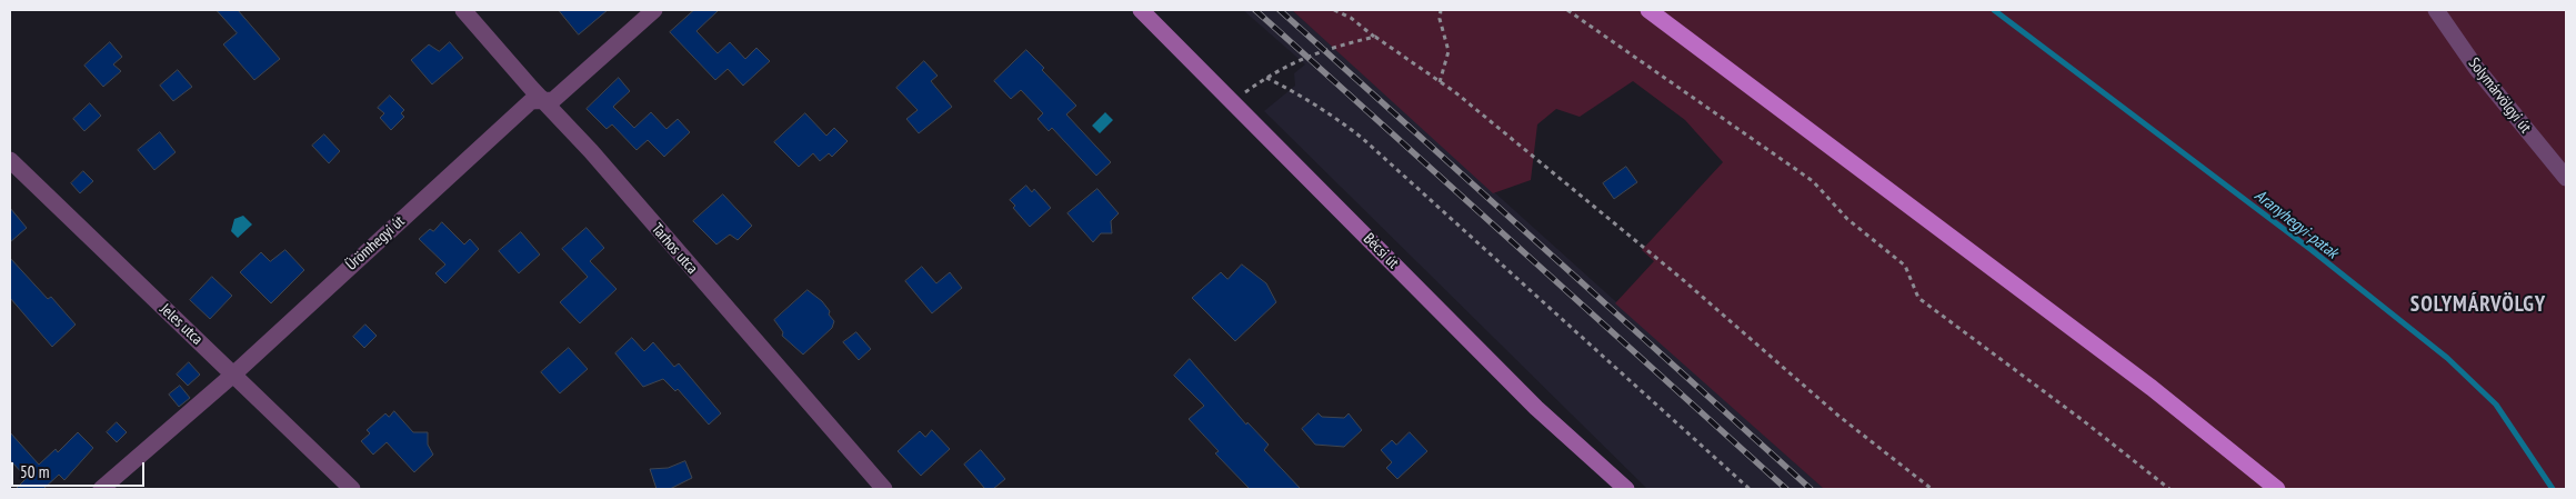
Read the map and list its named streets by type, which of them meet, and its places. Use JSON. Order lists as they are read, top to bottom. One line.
{"streets":{"street":["Solymárvölgyi út","Ürömhegyi út","Tarhos utca","Bécsi út","Jeles utca"]},"crossings":[["Ürömhegyi út","Tarhos utca"],["Ürömhegyi út","Jeles utca"]],"districts":["SOLYMÁRVÖLGY"],"water":["Aranyhegyi-patak"],"scale_bar":"50 m"}
